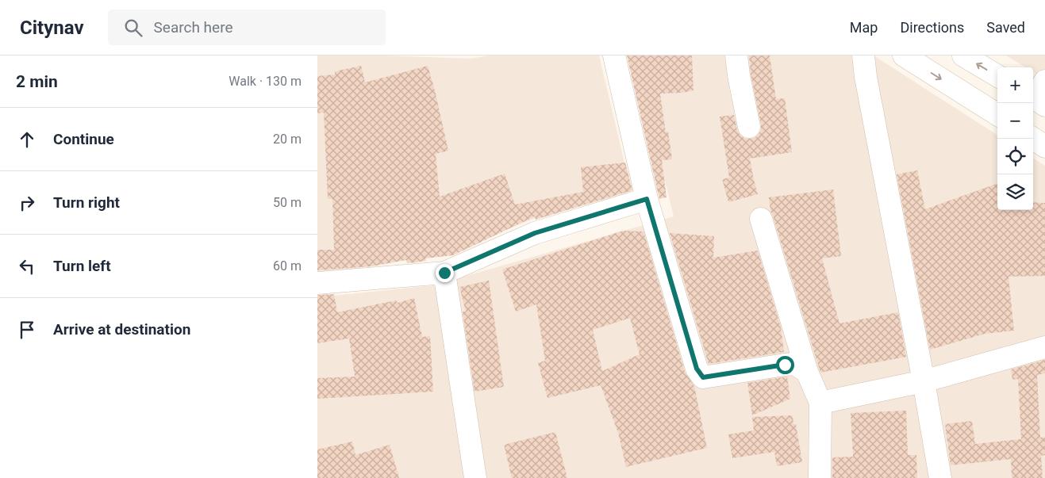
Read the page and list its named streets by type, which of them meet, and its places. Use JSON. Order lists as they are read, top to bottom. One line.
{"page":{"header":"Citynav","search":"Search here","nav":["Map","Directions","Saved"],"heading":["2 min","Walk · 130 m"],"map_buttons":["+","−"],"list":[["Continue","20 m"],["Turn right","50 m"],["Turn left","60 m"],"Arrive at destination"]}}
